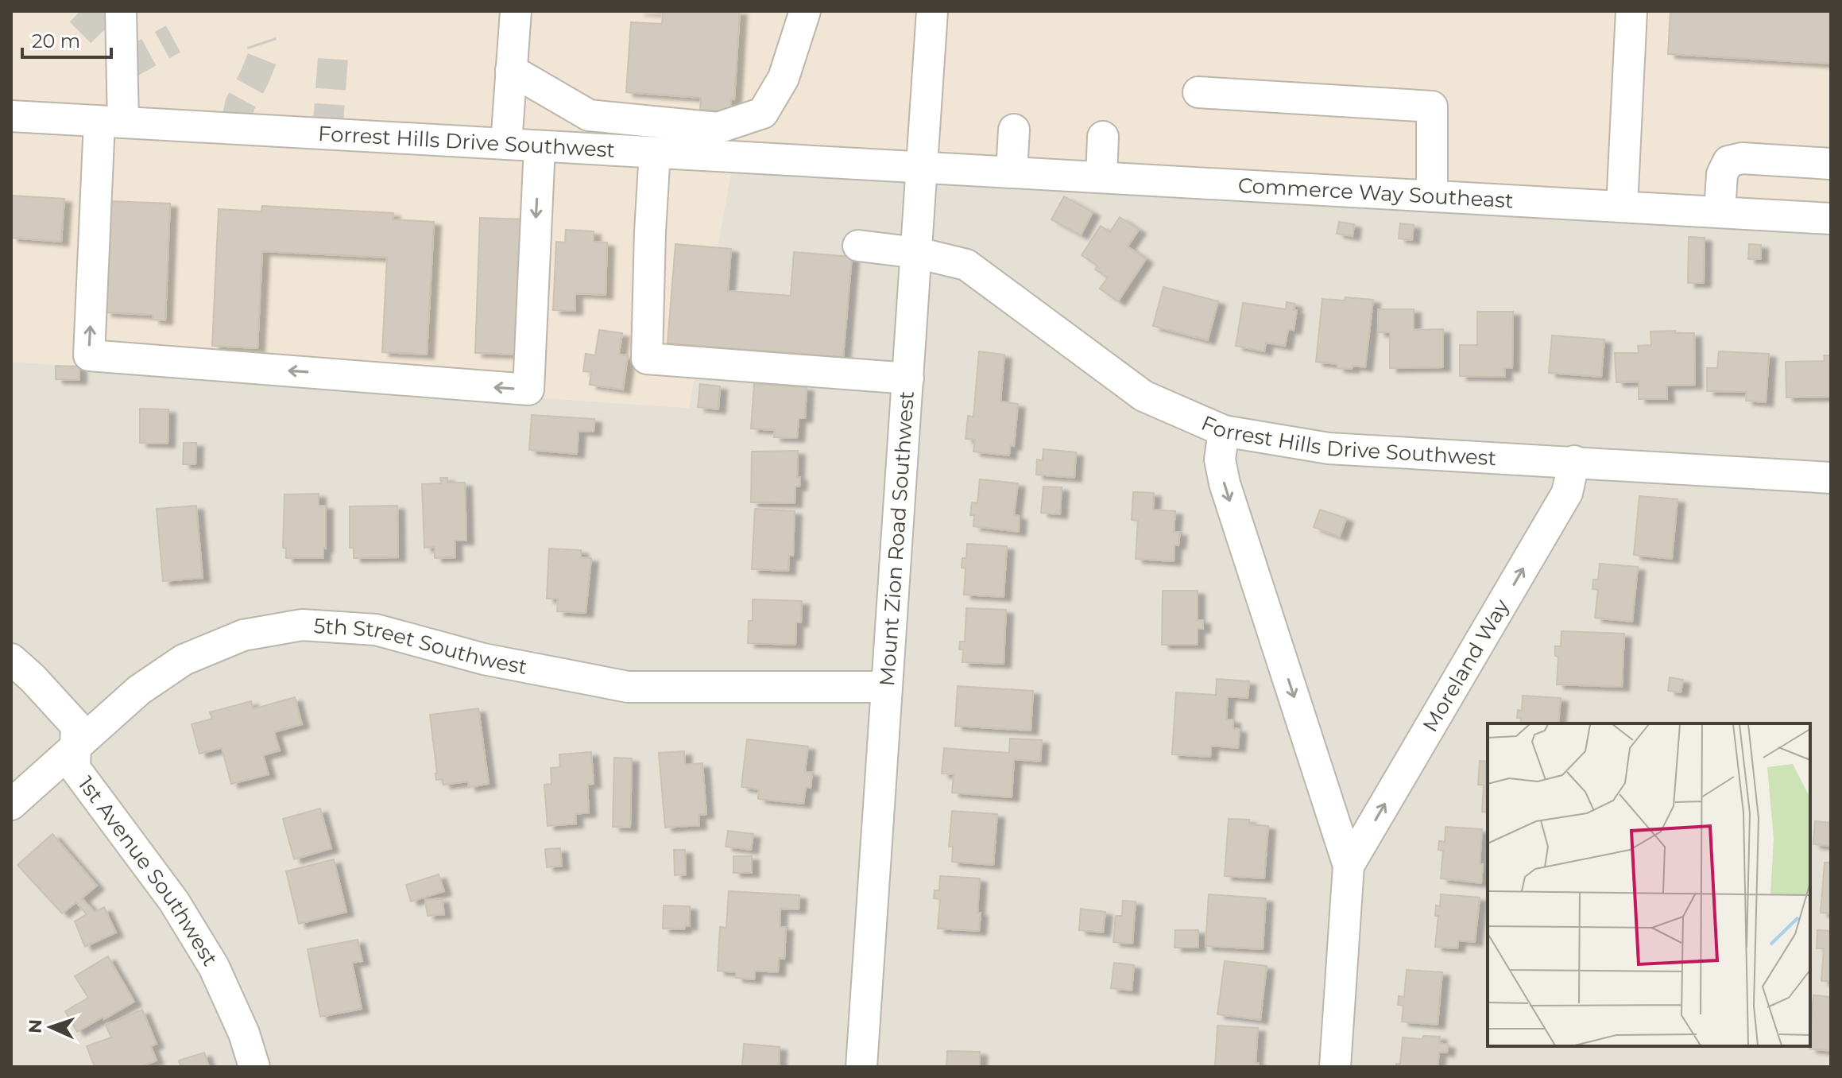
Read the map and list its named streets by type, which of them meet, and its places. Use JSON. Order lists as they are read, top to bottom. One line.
{"streets":{"street":["Forrest Hills Drive Southwest","Commerce Way Southeast","Mount Zion Road Southwest","5th Street Southwest","Moreland Way","1st Avenue Southwest"]},"crossings":[["Forrest Hills Drive Southwest","Commerce Way Southeast"],["Forrest Hills Drive Southwest","Mount Zion Road Southwest"],["Forrest Hills Drive Southwest","Moreland Way"],["Commerce Way Southeast","Mount Zion Road Southwest"],["Mount Zion Road Southwest","5th Street Southwest"],["5th Street Southwest","1st Avenue Southwest"]],"scale_bar":"20 m","north":"left"}
